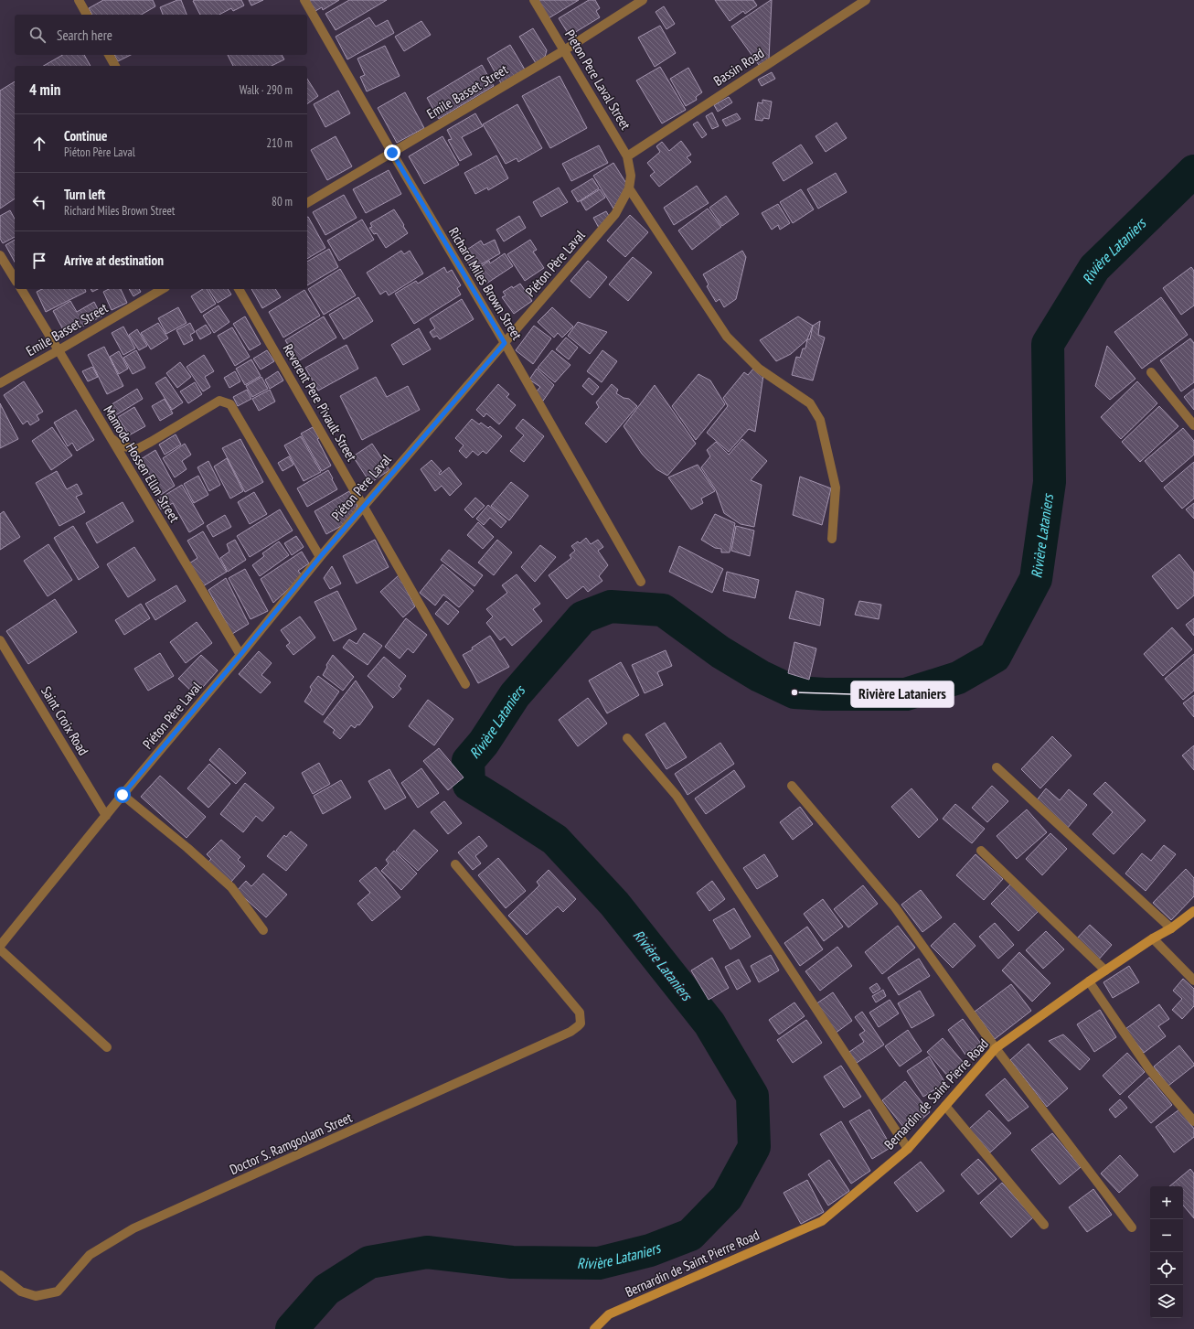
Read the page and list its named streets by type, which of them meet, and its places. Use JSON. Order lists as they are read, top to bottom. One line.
{"streets":{"main road":["Bernardin de Saint Pierre Road"],"street":["Bassin Road","Pieton Pere Laval Street","Emile Basset Street","Piéton Père Laval","Richard Miles Brown Street","Reverent Pere Pivault Street","Mamode Hossen Ellm Street","Saint Croix Road","Doctor S. Ramgoolam Street"]},"crossings":[["Bassin Road","Pieton Pere Laval Street"],["Pieton Pere Laval Street","Emile Basset Street"],["Pieton Pere Laval Street","Piéton Père Laval"],["Emile Basset Street","Richard Miles Brown Street"],["Emile Basset Street","Mamode Hossen Ellm Street"],["Piéton Père Laval","Richard Miles Brown Street"],["Piéton Père Laval","Reverent Pere Pivault Street"],["Piéton Père Laval","Mamode Hossen Ellm Street"],["Piéton Père Laval","Saint Croix Road"]],"water":["Rivière Lataniers"],"places":["Rivière Lataniers"],"page":{"search":"Search here","heading":["4 min","Walk · 290 m"],"list":[["Continue","Piéton Père Laval","210 m"],["Turn left","Richard Miles Brown Street","80 m"],"Arrive at destination"],"map_buttons":["+","−"]}}
